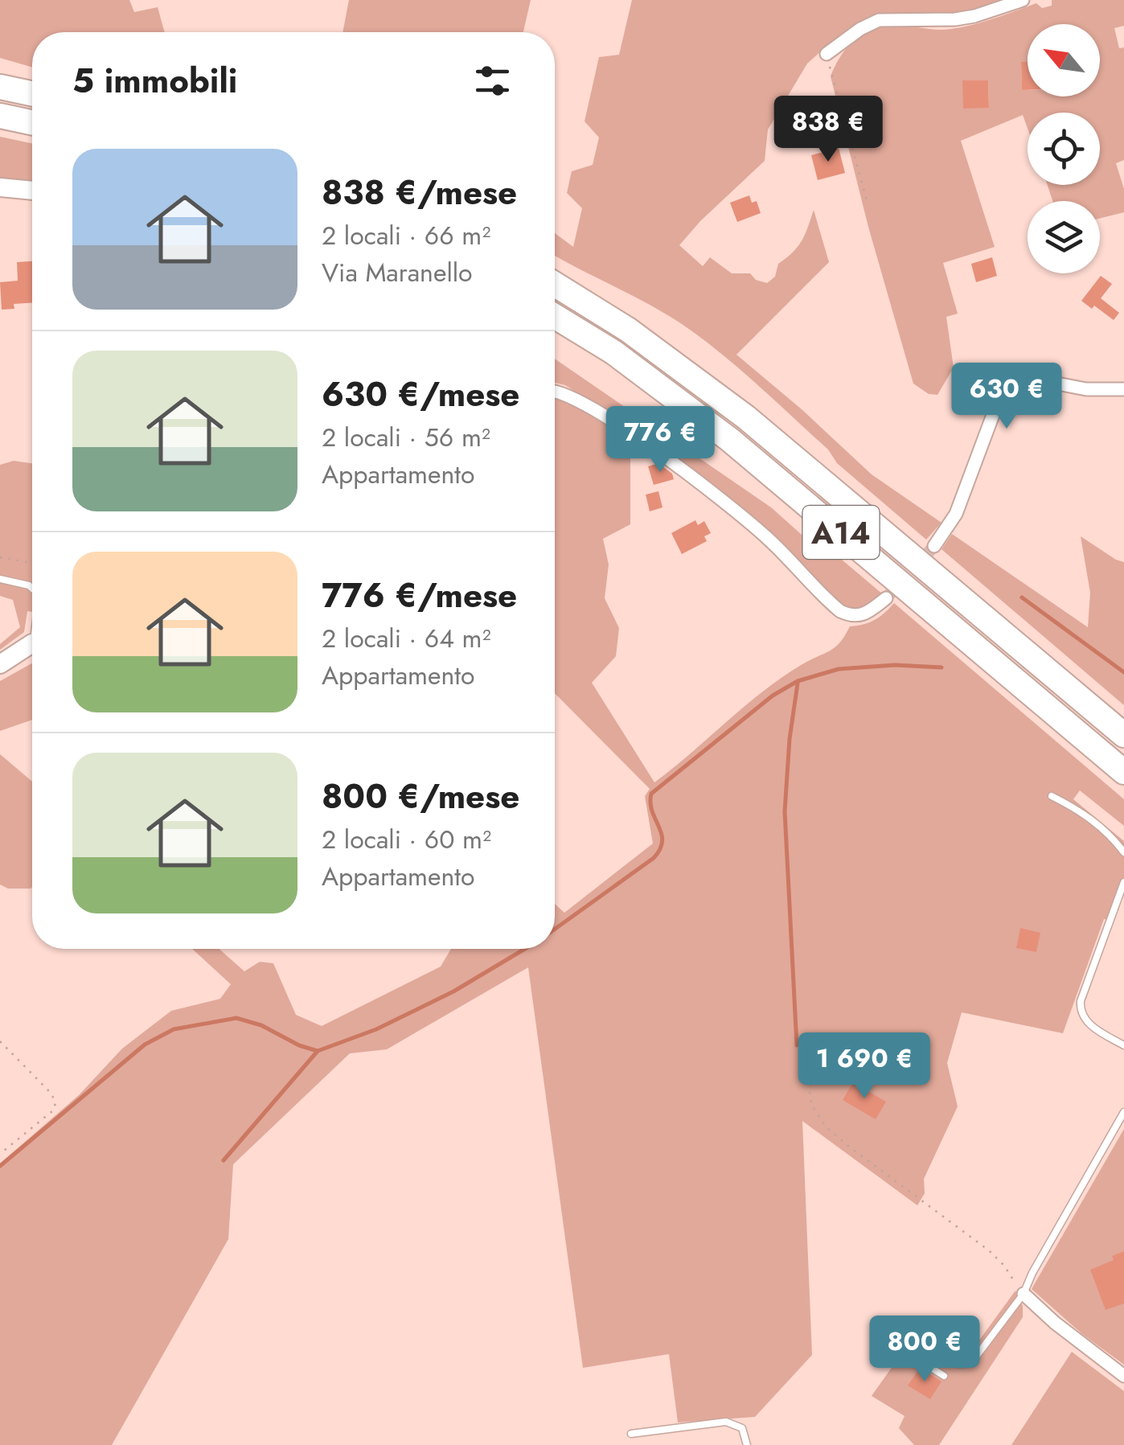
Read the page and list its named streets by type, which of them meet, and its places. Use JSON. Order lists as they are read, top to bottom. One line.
{"streets":{"highway":["A14"]},"north":"top left","page":{"heading":"5 immobili","price":["838 €","630 €","776 €","1 690 €","800 €"],"list":[{"name":"838 €/mese","note":"2 locali · 66 m² · Via Maranello"},{"name":"630 €/mese","note":"2 locali · 56 m² · Appartamento"},{"name":"776 €/mese","note":"2 locali · 64 m² · Appartamento"},{"name":"800 €/mese","note":"2 locali · 60 m² · Appartamento"}]}}
